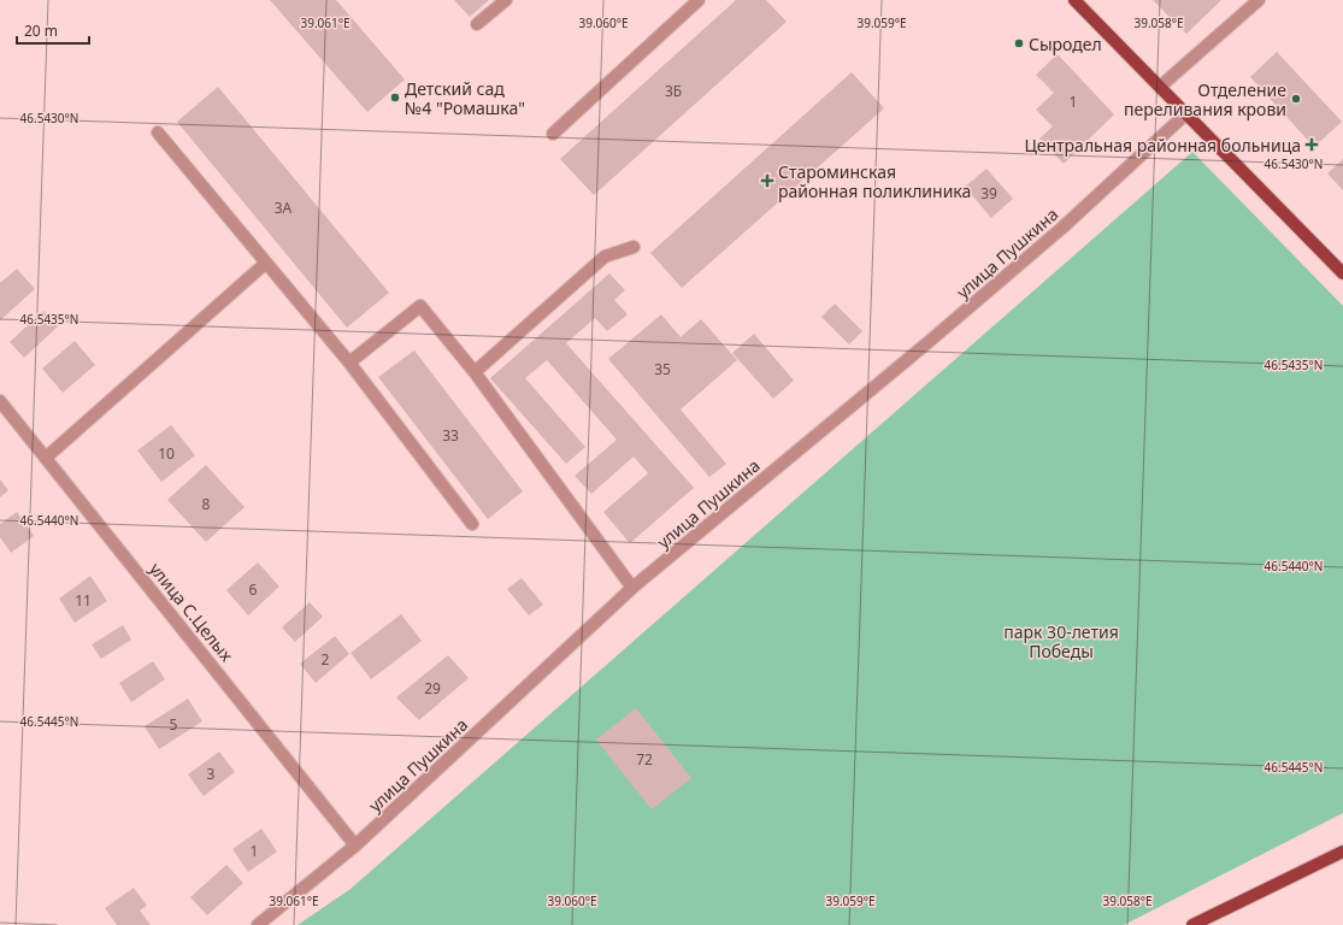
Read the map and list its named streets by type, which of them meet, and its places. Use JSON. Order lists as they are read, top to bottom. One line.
{"streets":{"street":["улица Пушкина","улица С.Целых"]},"crossings":[["улица Пушкина","улица С.Целых"]],"parks":["парк 30-летия Победы"],"places":{"other":["Сыродел","Детский сад №4 \"Ромашка\"","Отделение переливания крови"],"health":["Центральная районная больница","Староминская районная поликлиника"]},"house_numbers":["3Б","1","39","3А","35","33","10","8","6","11","2","29","5","72","3","1"],"scale_bar":"20 m","coordinates":["39.061°E","39.060°E","39.059°E","39.058°E","46.5430°N","46.5435°N","46.5440°N","46.5445°N"]}
